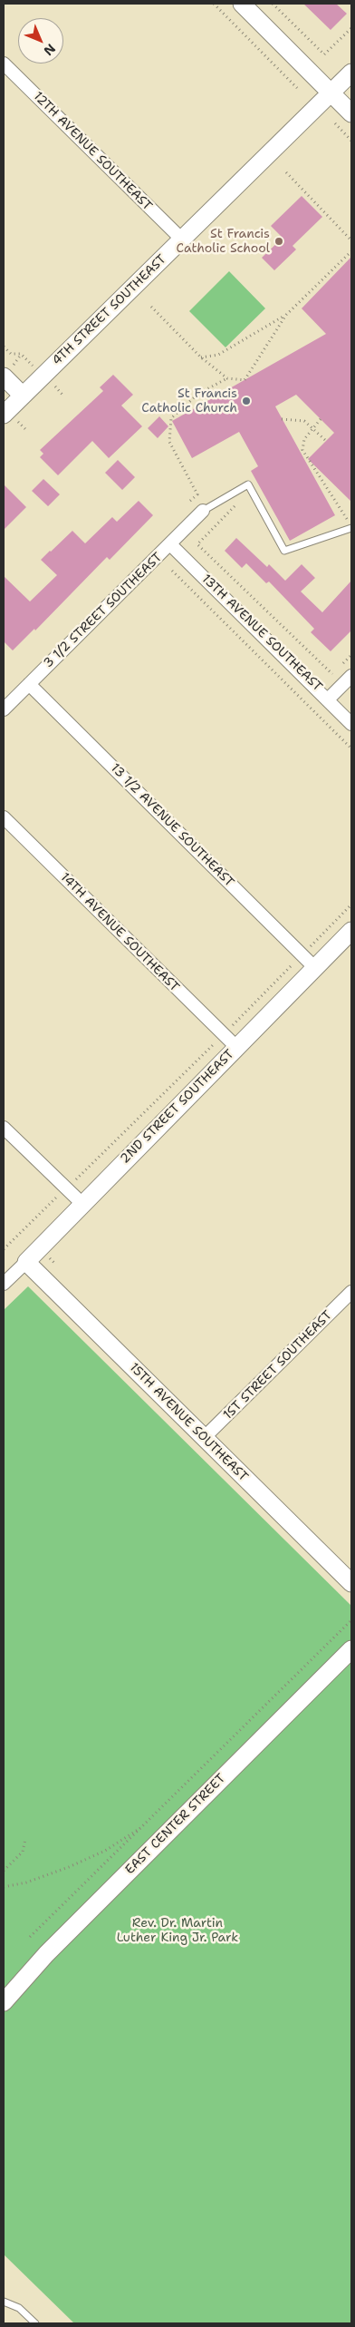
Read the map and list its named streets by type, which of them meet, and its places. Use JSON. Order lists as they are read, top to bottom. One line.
{"streets":{"street":["12TH AVENUE SOUTHEAST","4TH STREET SOUTHEAST","3 1/2 STREET SOUTHEAST","13TH AVENUE SOUTHEAST","13 1/2 AVENUE SOUTHEAST","14TH AVENUE SOUTHEAST","2ND STREET SOUTHEAST","1ST STREET SOUTHEAST","15TH AVENUE SOUTHEAST","EAST CENTER STREET"]},"crossings":[["12TH AVENUE SOUTHEAST","4TH STREET SOUTHEAST"],["3 1/2 STREET SOUTHEAST","13TH AVENUE SOUTHEAST"],["3 1/2 STREET SOUTHEAST","13 1/2 AVENUE SOUTHEAST"],["13 1/2 AVENUE SOUTHEAST","2ND STREET SOUTHEAST"],["14TH AVENUE SOUTHEAST","2ND STREET SOUTHEAST"],["2ND STREET SOUTHEAST","15TH AVENUE SOUTHEAST"],["1ST STREET SOUTHEAST","15TH AVENUE SOUTHEAST"]],"parks":["Rev. Dr. Martin Luther King Jr. Park"],"places":["St Francis Catholic School","St Francis Catholic Church"],"north":"bottom right"}
